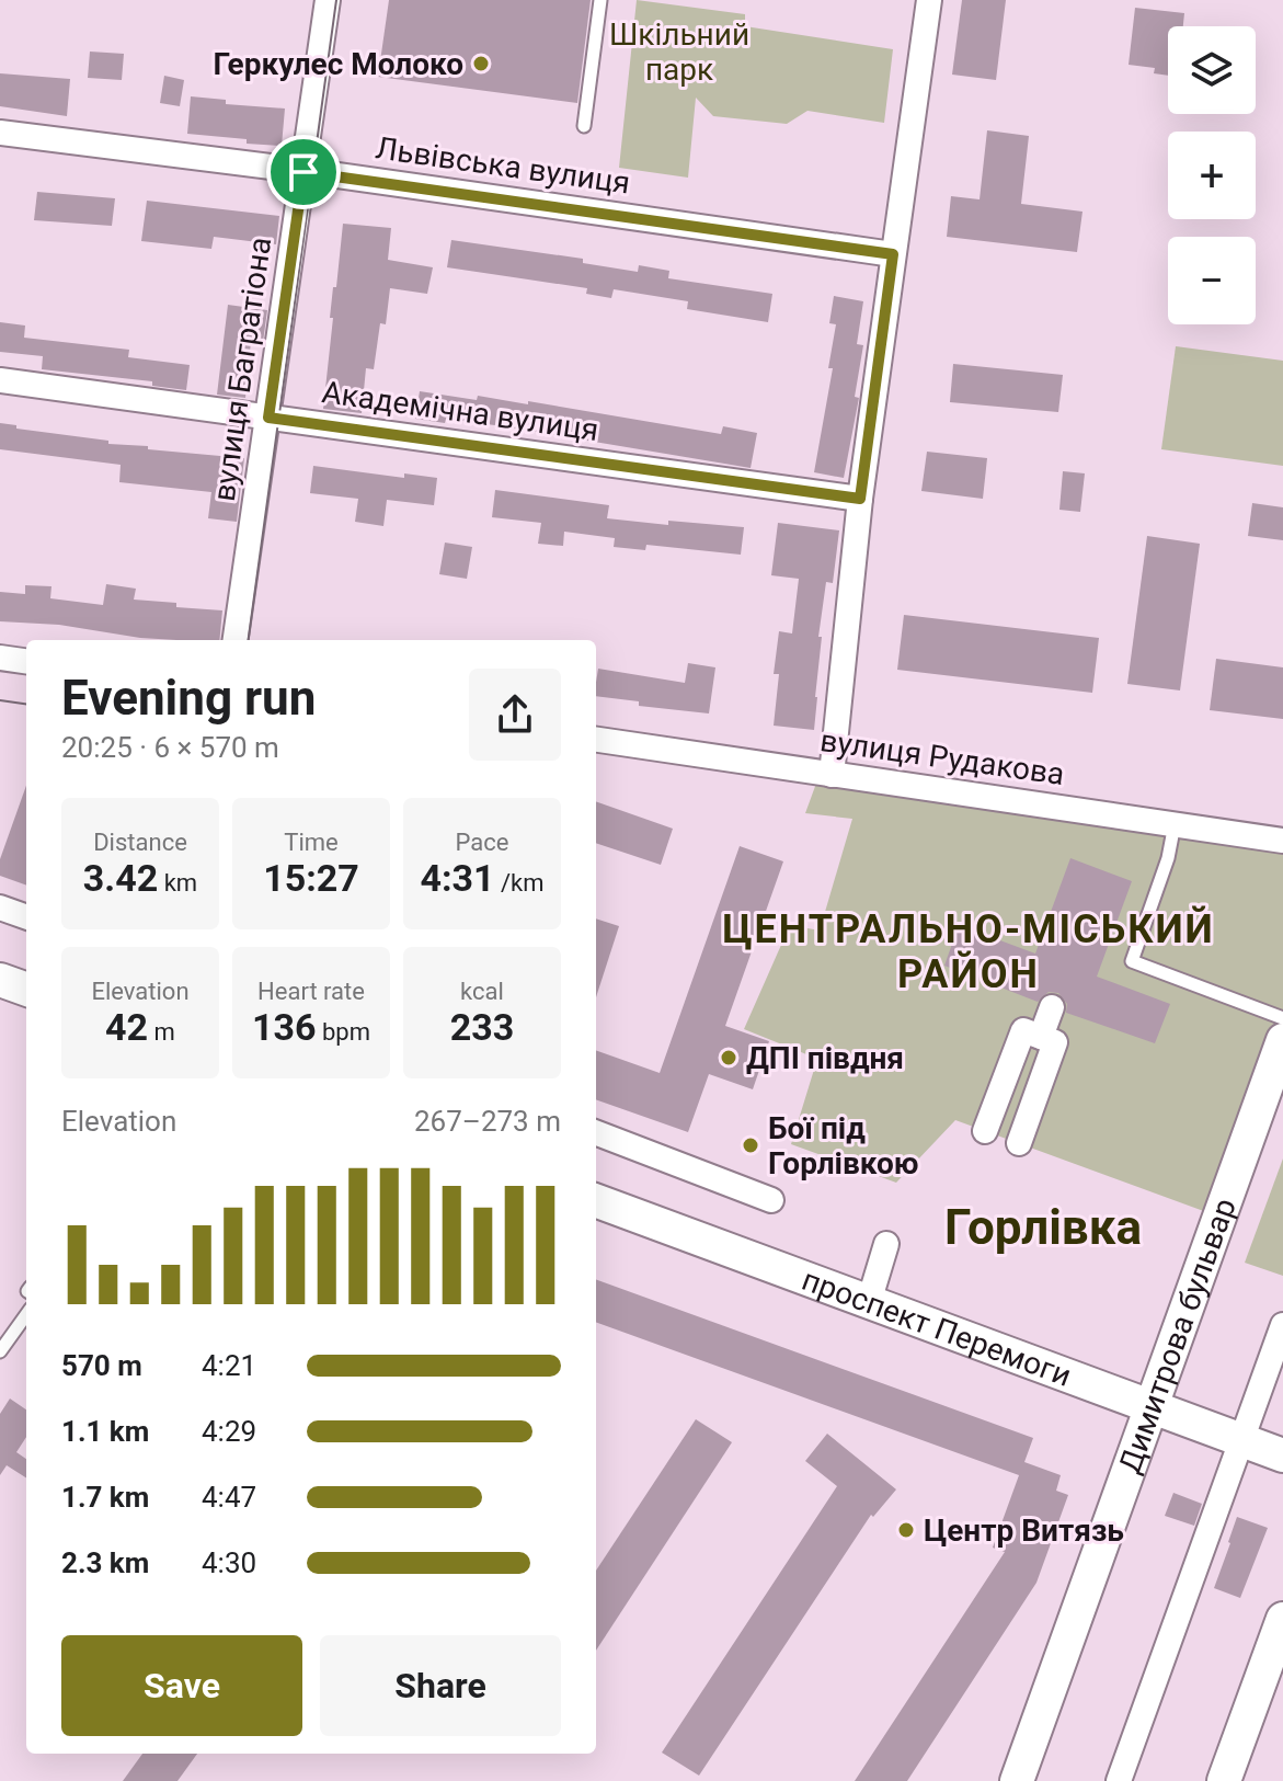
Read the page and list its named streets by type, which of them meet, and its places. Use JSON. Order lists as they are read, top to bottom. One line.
{"streets":{"street":["Львівська вулиця","вулиця Багратіона","Академічна вулиця","вулиця Рудакова","проспект Перемоги","Димитрова бульвар"]},"crossings":[["Львівська вулиця","вулиця Багратіона"],["вулиця Багратіона","Академічна вулиця"],["проспект Перемоги","Димитрова бульвар"]],"districts":["ЦЕНТРАЛЬНО-МІСЬКИЙ РАЙОН","Горлівка"],"parks":["Шкільний парк"],"places":["Геркулес Молоко","ДПІ півдня","Бої під Горлівкою","Центр Витязь"],"page":{"map_buttons":["+","−"],"heading":["Evening run","20:25 · 6 × 570 m"],"stats":[["Distance","3.42 km"],["Time","15:27"],["Pace","4:31 /km"],["Elevation","42 m"],["Heart rate","136 bpm"],["kcal","233"]],"chart":["Elevation","267–273 m"],"list":[{"name":"570 m","note":"4:21"},{"name":"1.1 km","note":"4:29"},{"name":"1.7 km","note":"4:47"},{"name":"2.3 km","note":"4:30"}],"buttons":["Save","Share"]}}
